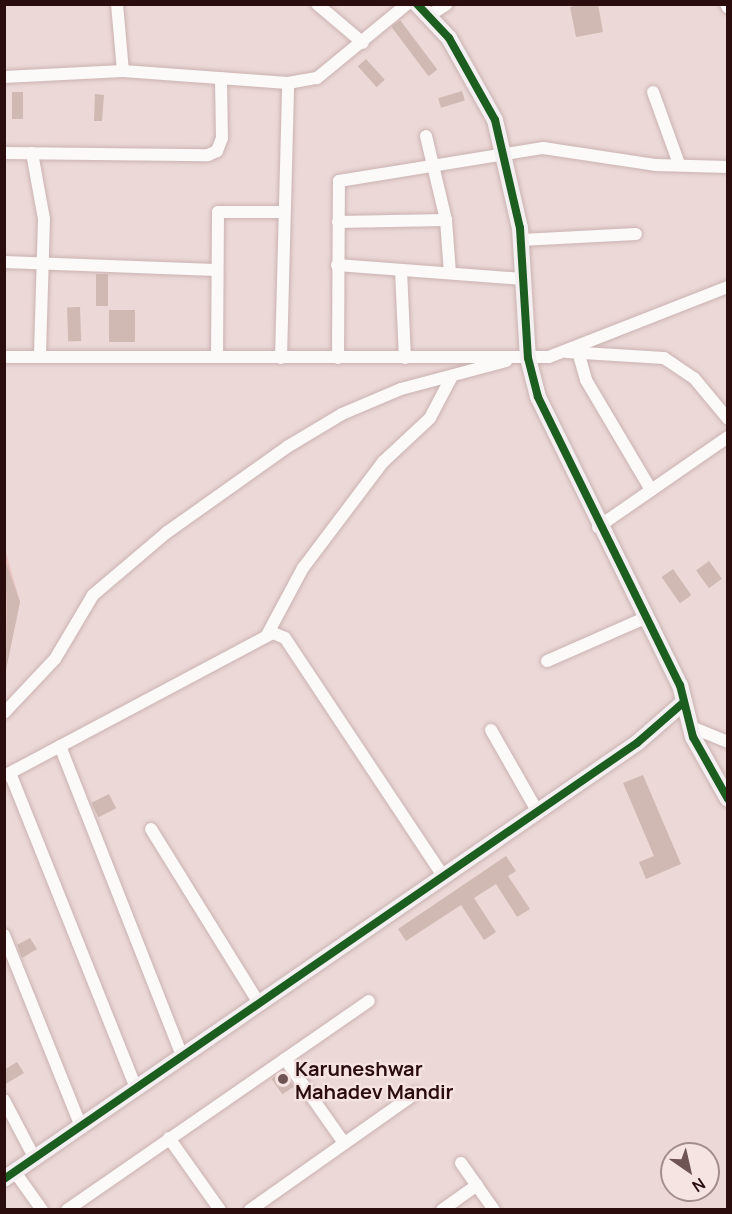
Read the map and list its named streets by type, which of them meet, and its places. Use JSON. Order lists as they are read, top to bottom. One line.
{"places":["Karuneshwar Mahadev Mandir"],"north":"bottom right"}
